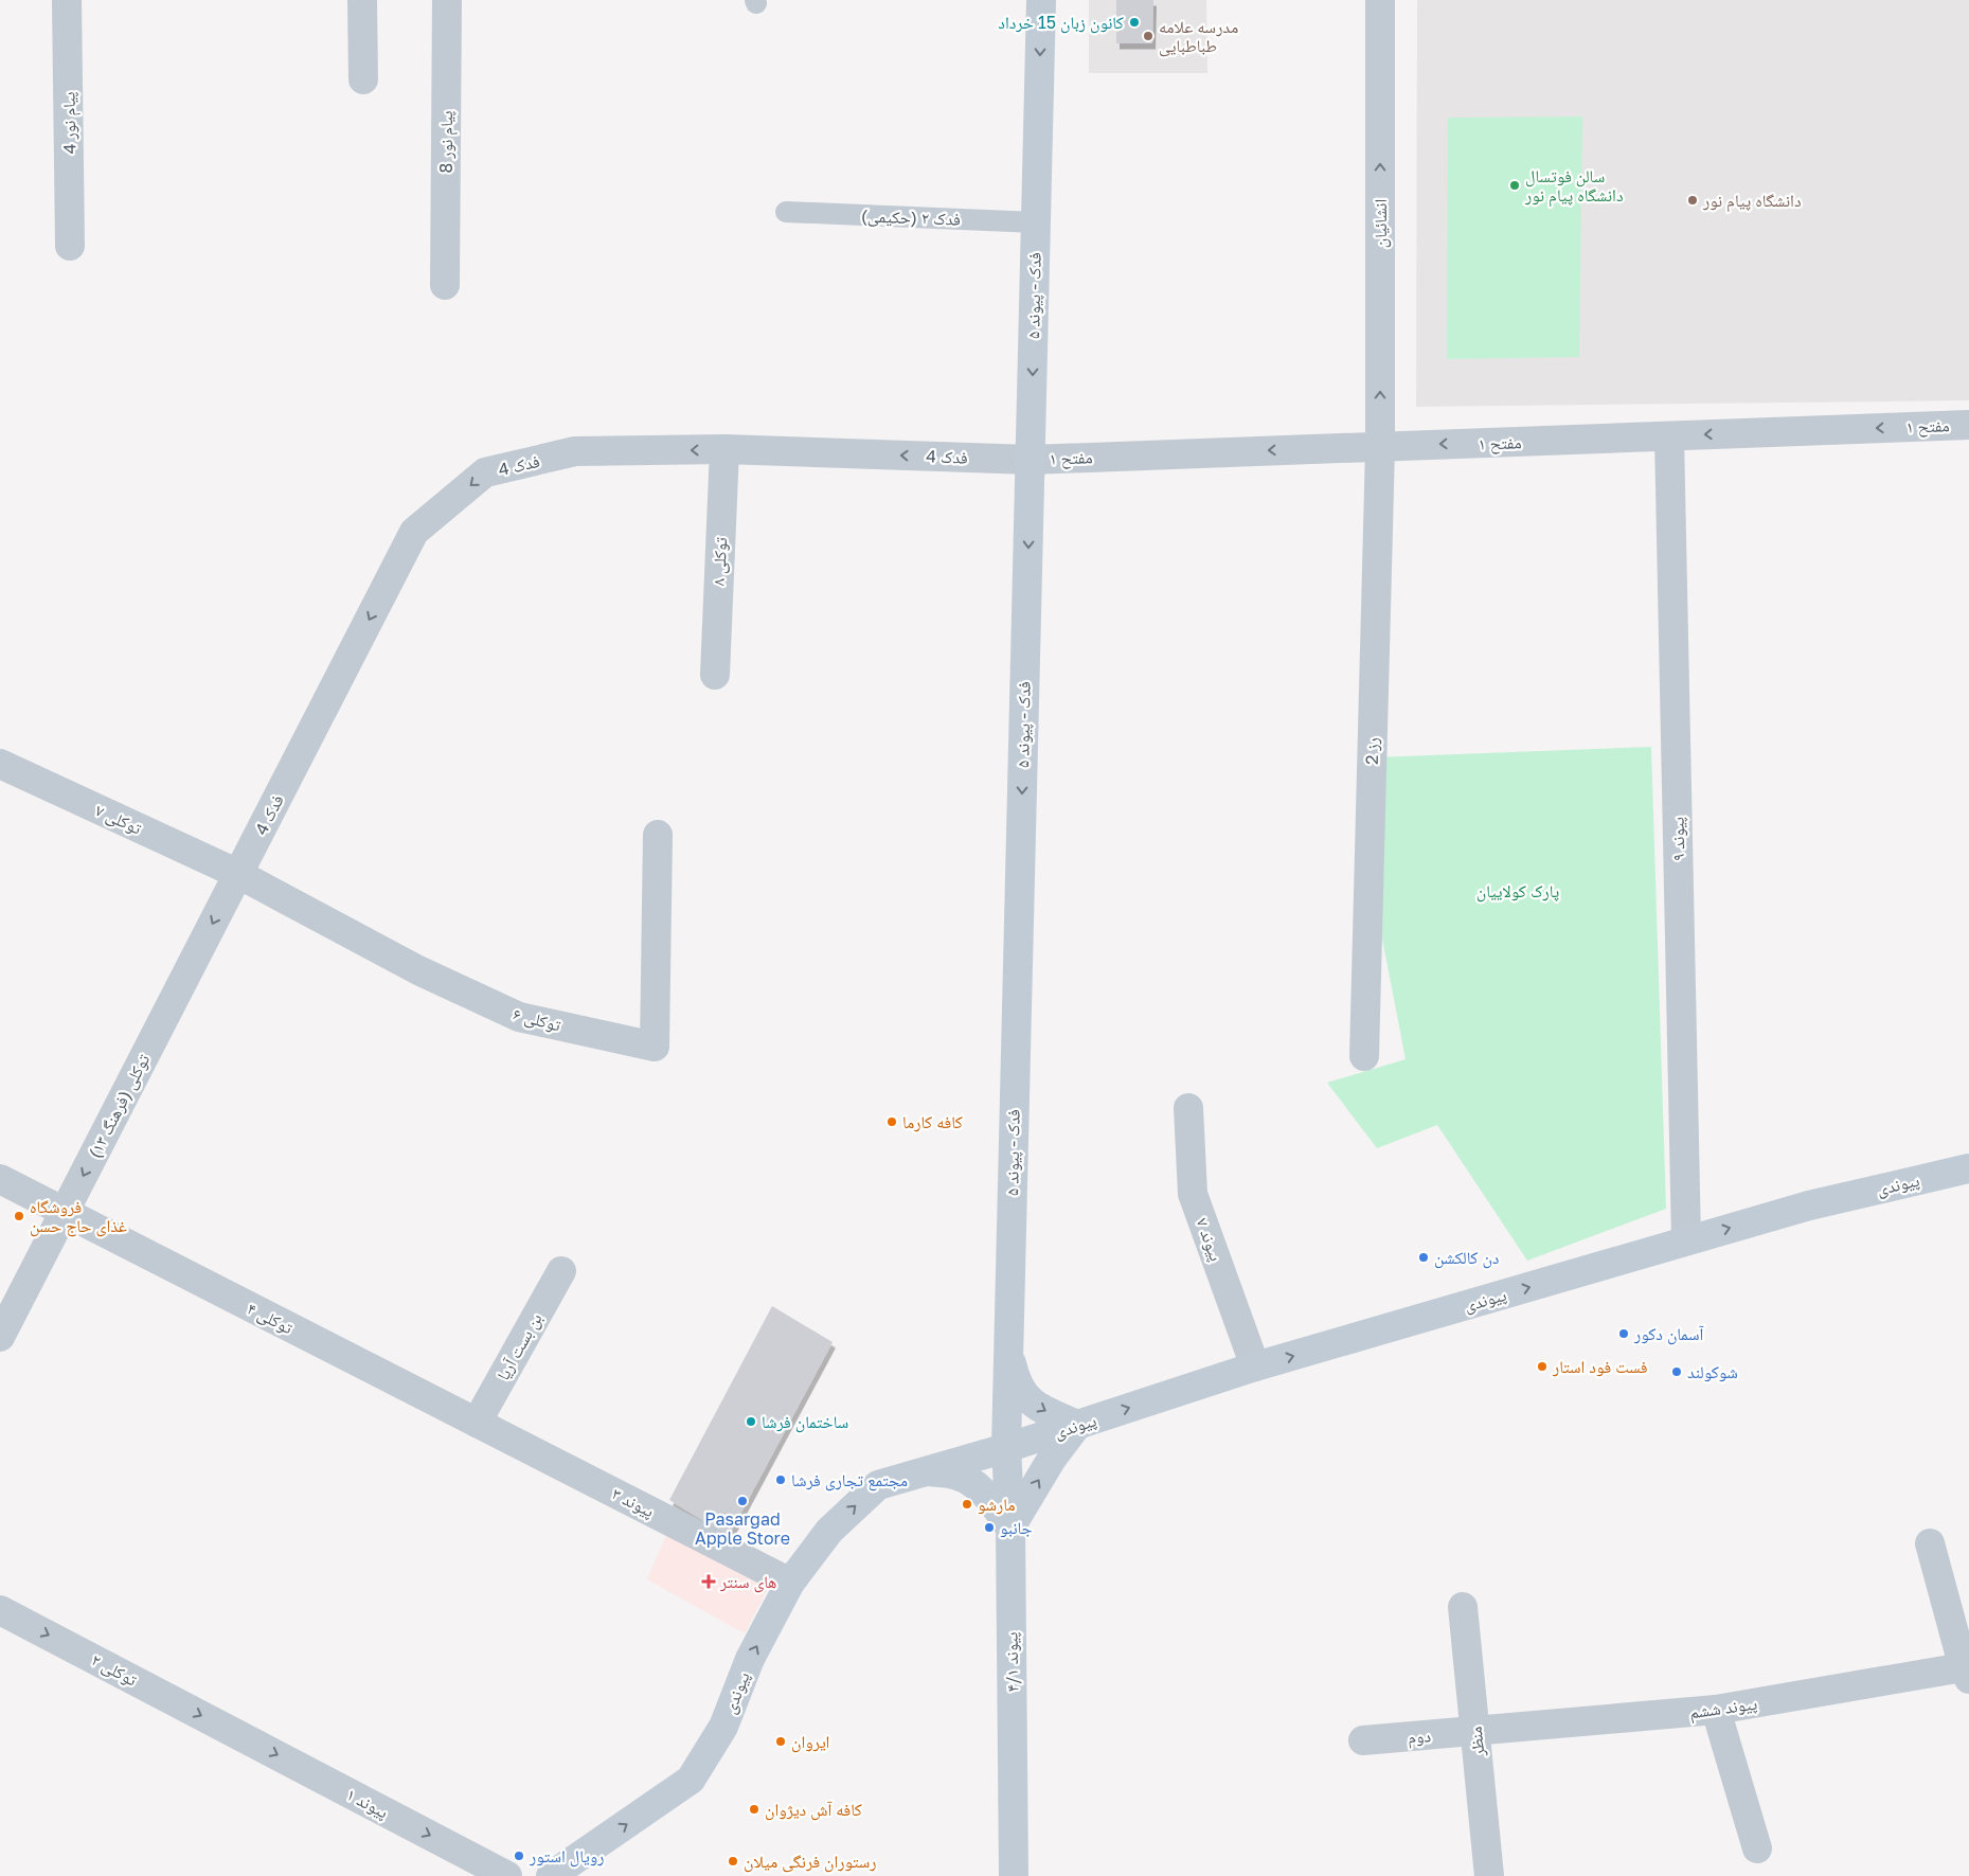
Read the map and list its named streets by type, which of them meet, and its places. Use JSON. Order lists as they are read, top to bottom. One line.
{"streets":{"street":["پیام نور 4","پیام نور 8","انشائیان","فدک - پیوند ۵","مفتح ۱","فدک 4","توکلی ۸","رز 2","توکلی ۷","پیوند ۹","توکلی ۶","توکلی (فرهنگ ۱۳)","پیوندی","پیوند ۷","توکلی ۴","بن بست آریا","پیوند ۳","پیوند ۴/۱","توکلی ۲","پیوند ششم","دوم","منظر","پیوند ۱"],"lane":["فدک ۲ (حکیمی)"]},"crossings":[["فدک ۲ (حکیمی)","فدک - پیوند ۵"],["انشائیان","مفتح ۱"],["انشائیان","رز 2"],["فدک - پیوند ۵","مفتح ۱"],["فدک - پیوند ۵","فدک 4"],["فدک - پیوند ۵","پیوندی"],["فدک - پیوند ۵","پیوند ۴/۱"],["مفتح ۱","فدک 4"],["مفتح ۱","رز 2"],["مفتح ۱","پیوند ۹"],["فدک 4","توکلی ۸"],["فدک 4","توکلی ۷"],["فدک 4","توکلی ۶"],["فدک 4","توکلی (فرهنگ ۱۳)"],["توکلی ۷","توکلی ۶"],["توکلی ۷","توکلی (فرهنگ ۱۳)"],["پیوند ۹","پیوندی"],["توکلی ۶","توکلی (فرهنگ ۱۳)"],["توکلی (فرهنگ ۱۳)","توکلی ۴"],["پیوندی","پیوند ۷"],["پیوندی","پیوند ۳"],["پیوندی","پیوند ۴/۱"],["توکلی ۴","بن بست آریا"],["توکلی ۴","پیوند ۳"],["بن بست آریا","پیوند ۳"],["توکلی ۲","پیوند ۱"],["پیوند ششم","دوم"],["پیوند ششم","منظر"],["دوم","منظر"]],"one_way":["انشائیان","فدک - پیوند ۵","مفتح ۱","فدک 4","توکلی (فرهنگ ۱۳)","پیوندی","توکلی ۲","پیوند ۱"],"parks":["پارک کولاییان"],"places":{"other":["کانون زبان 15 خرداد","مدرسه علامه طباطبایی","سالن فوتسال دانشگاه پیام نور","دانشگاه پیام نور","کافه کارما","فروشگاه غذای حاج حسن","دن کالکشن","آسمان دکور","فست فود استار","شوکولند","ساختمان فرشا","مجتمع تجاری فرشا","Pasargad Apple Store","مارشو","جانبو","ایروان","کافه آش دیژوان","رویال استور","رستوران فرنگی میلان"],"health":["های سنتر"]}}
